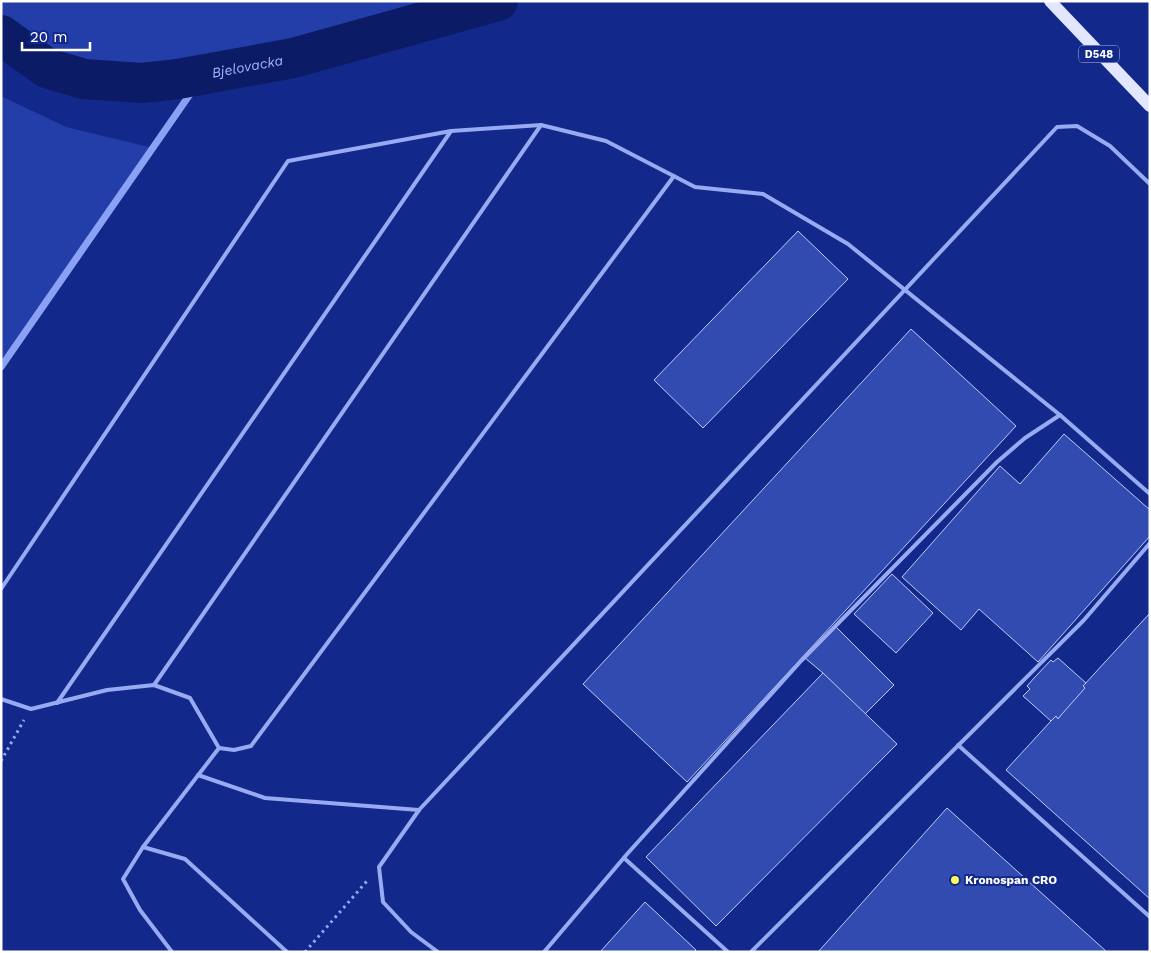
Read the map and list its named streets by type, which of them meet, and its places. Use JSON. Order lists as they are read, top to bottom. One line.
{"streets":{"main road":["D548"]},"water":["Bjelovacka"],"places":["Kronospan CRO"],"scale_bar":"20 m"}
